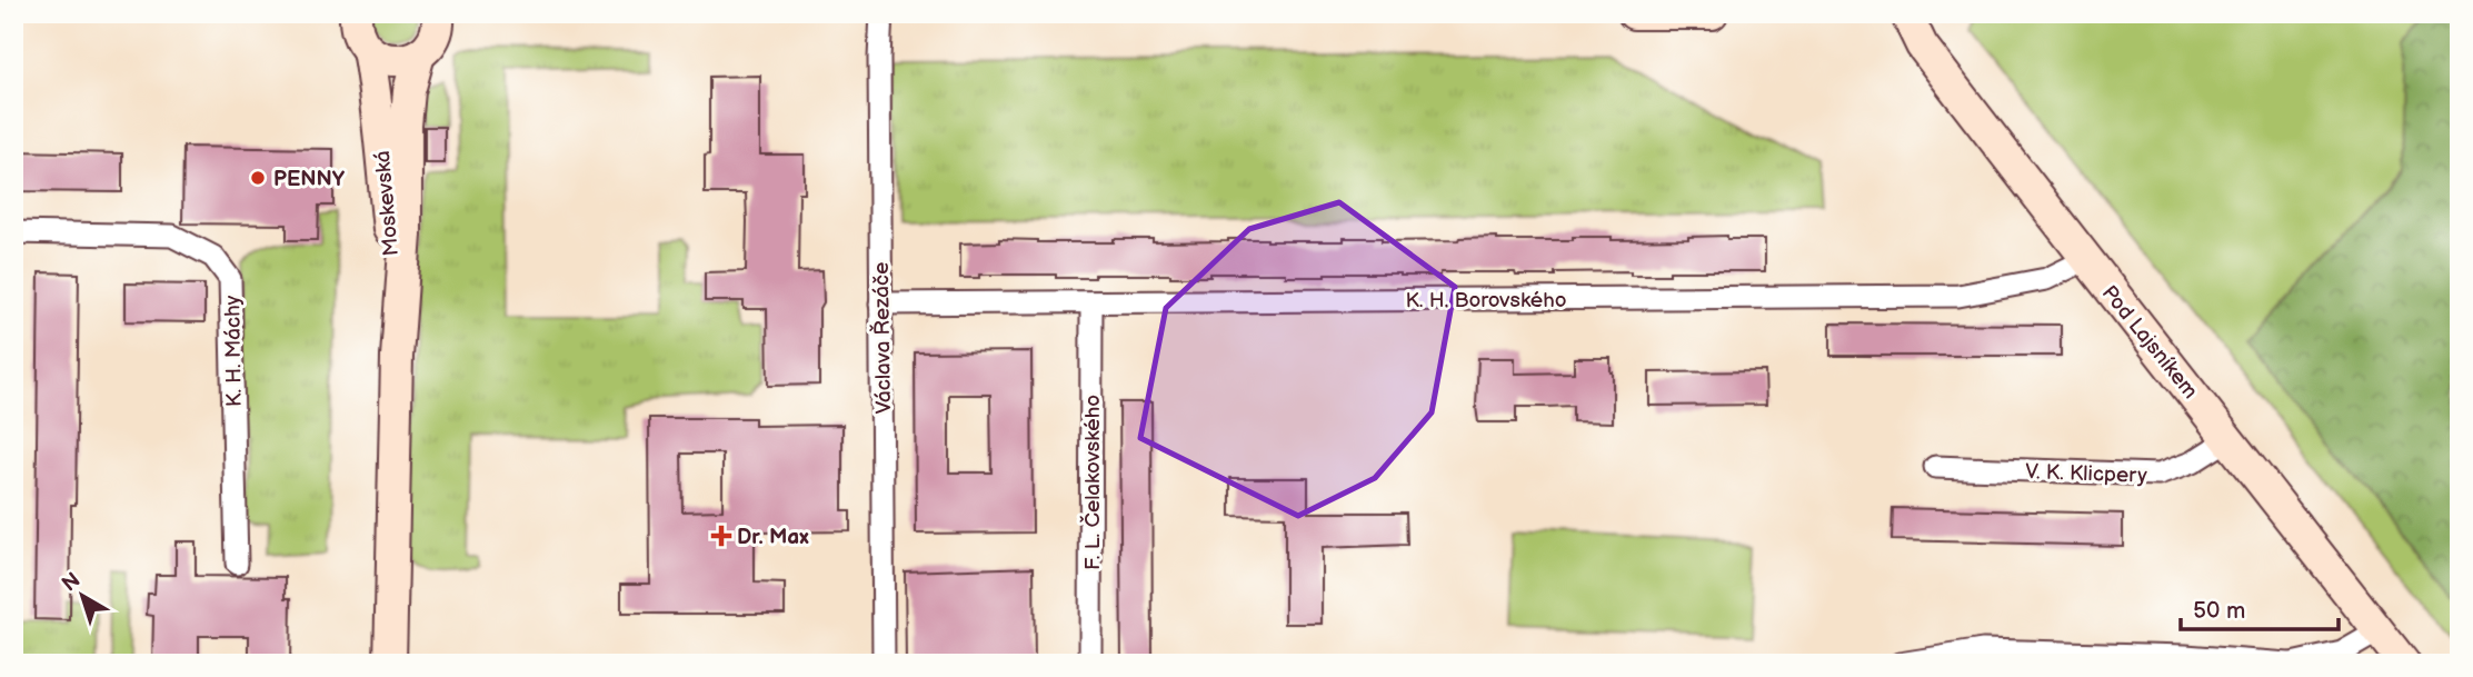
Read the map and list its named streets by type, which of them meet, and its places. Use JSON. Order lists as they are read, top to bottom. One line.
{"streets":{"street":["Moskevská","K. H. Borovského","Václava Řezáče","Pod Lajsníkem","K. H. Máchy","V. K. Klicpery","F. L. Čelakovského"]},"crossings":[["K. H. Borovského","Václava Řezáče"],["K. H. Borovského","Pod Lajsníkem"],["K. H. Borovského","F. L. Čelakovského"],["Pod Lajsníkem","V. K. Klicpery"]],"places":{"other":["PENNY"],"health":["Dr. Max"]},"scale_bar":"50 m","north":"top left"}
